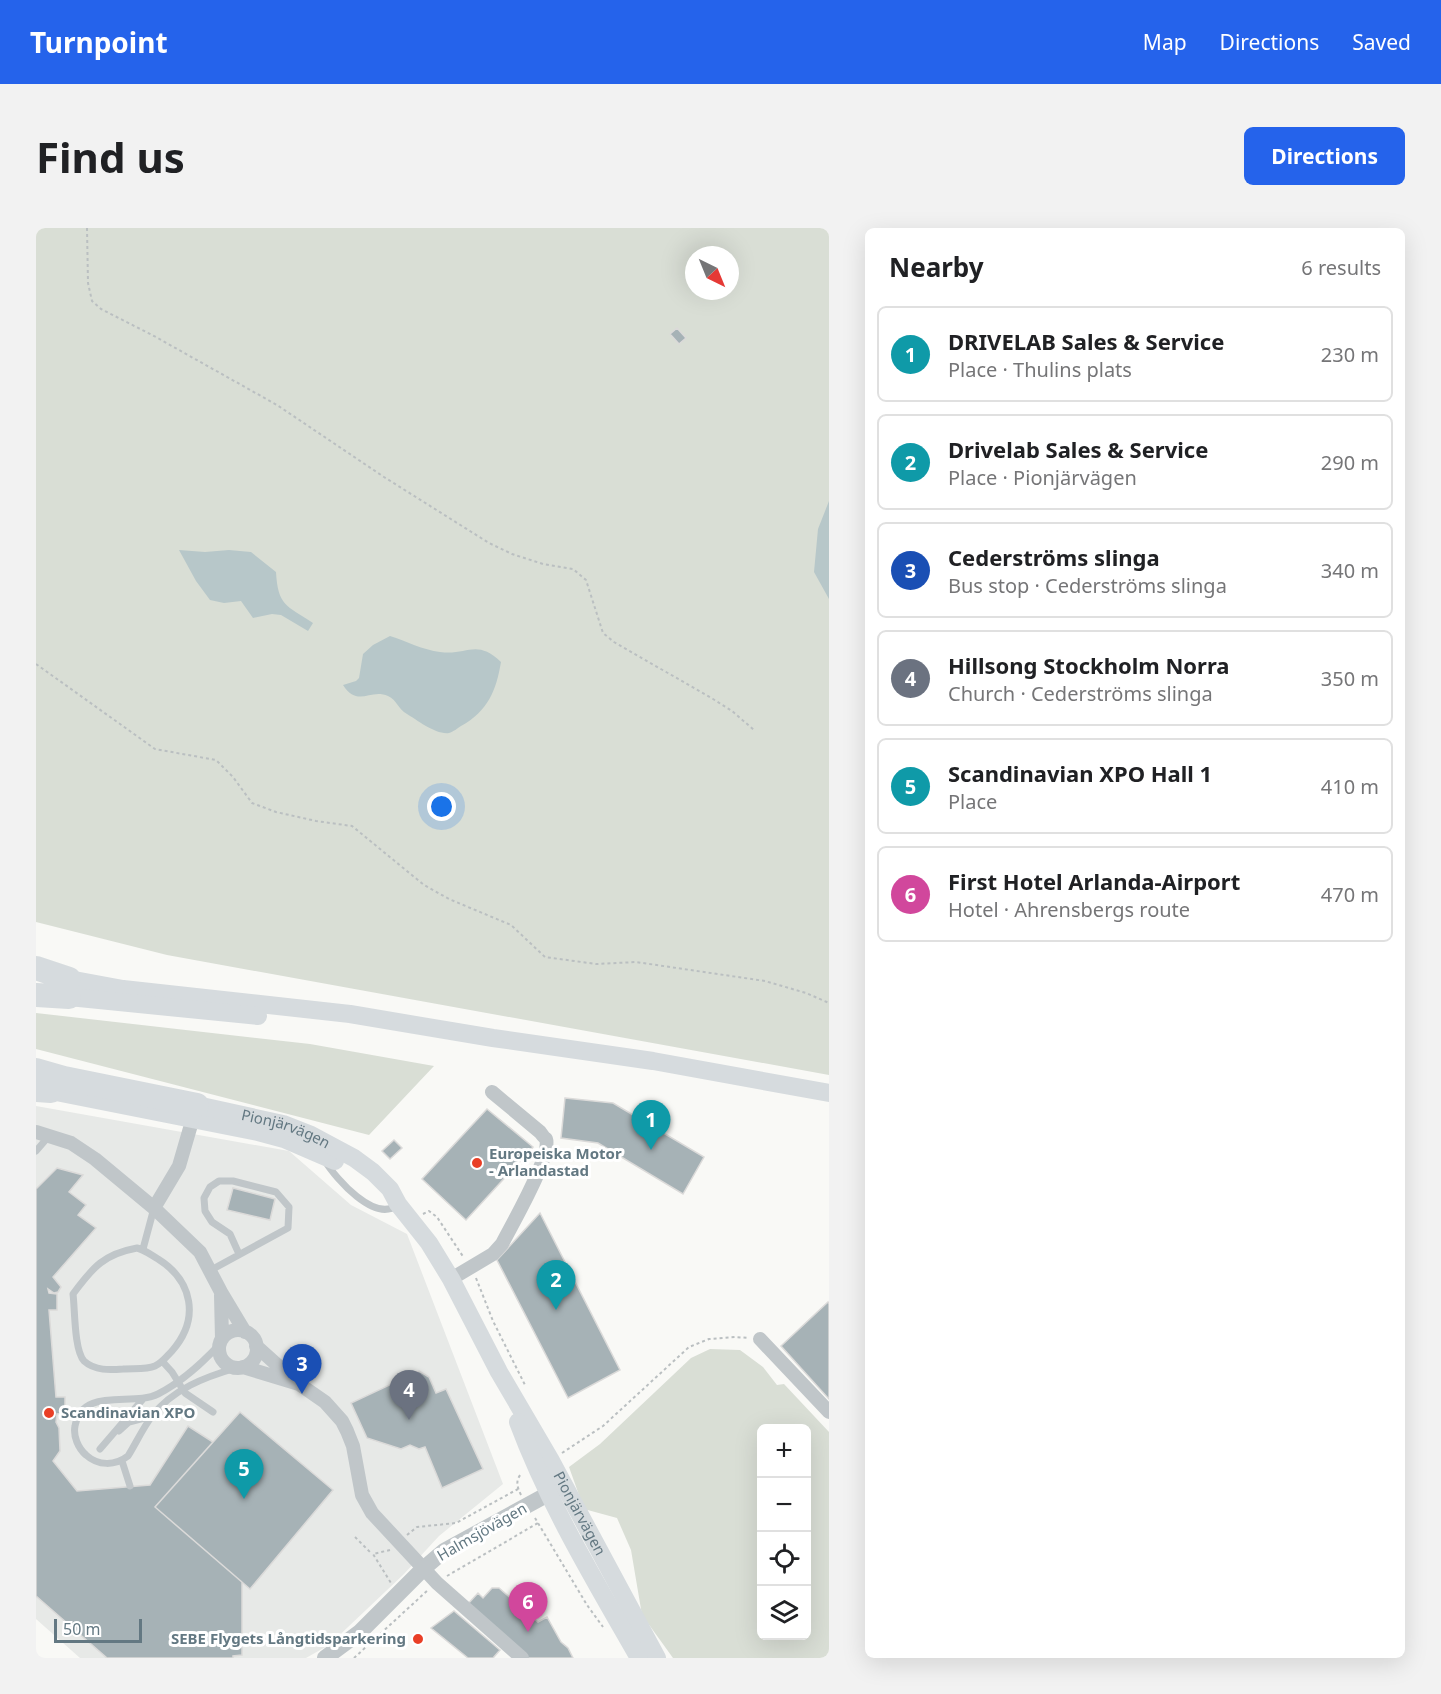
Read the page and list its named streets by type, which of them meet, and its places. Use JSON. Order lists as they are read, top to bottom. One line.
{"streets":{"main road":["Pionjärvägen"],"street":["Halmsjövägen"]},"crossings":[["Pionjärvägen","Halmsjövägen"]],"places":["Europeiska Motor - Arlandastad","Scandinavian XPO","SEBE Flygets Långtidsparkering"],"scale_bar":"50 m","north":"bottom right","page":{"header":"Turnpoint","nav":["Map","Directions","Saved"],"buttons":"Directions","title":"Find us","heading":["Nearby","6 results"],"list":[{"mark":"1","name":"DRIVELAB Sales & Service","note":"Place · Thulins plats","value":"230 m"},{"mark":"2","name":"Drivelab Sales & Service","note":"Place · Pionjärvägen","value":"290 m"},{"mark":"3","name":"Cederströms slinga","note":"Bus stop · Cederströms slinga","value":"340 m"},{"mark":"4","name":"Hillsong Stockholm Norra","note":"Church · Cederströms slinga","value":"350 m"},{"mark":"5","name":"Scandinavian XPO Hall 1","note":"Place","value":"410 m"},{"mark":"6","name":"First Hotel Arlanda-Airport","note":"Hotel · Ahrensbergs route","value":"470 m"}],"pins":["1","2","3","4","5","6"],"map_buttons":["+","−"],"scale":"50 m"}}
